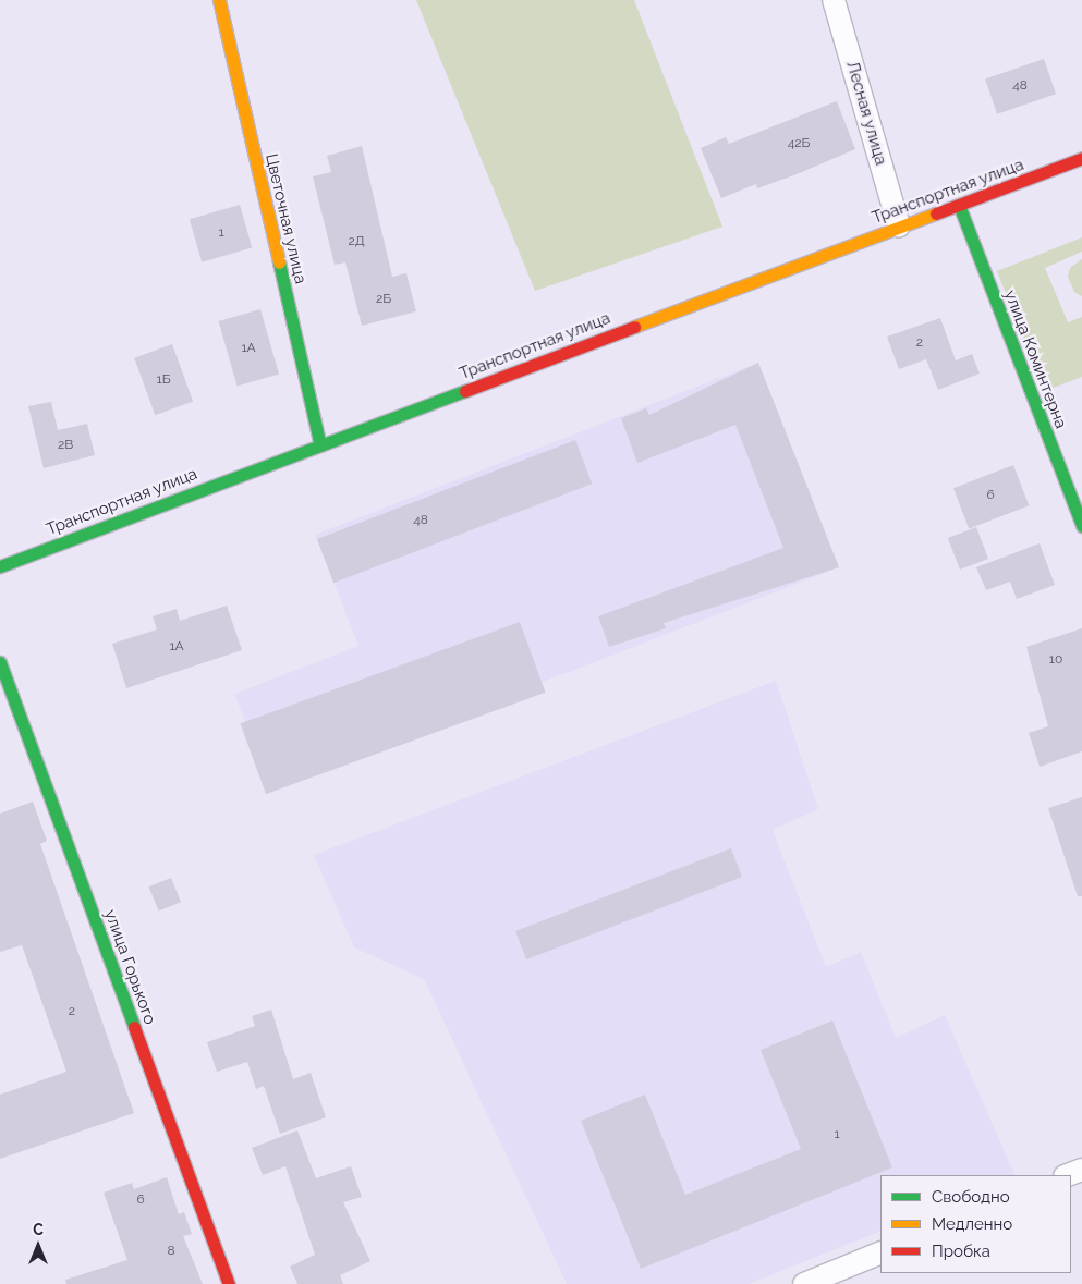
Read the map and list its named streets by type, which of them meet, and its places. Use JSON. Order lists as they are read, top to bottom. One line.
{"streets":{"street":["Лесная улица","Транспортная улица","Цветочная улица","улица Коминтерна","улица Горького"]},"crossings":[["Лесная улица","Транспортная улица"],["Транспортная улица","Цветочная улица"],["Транспортная улица","улица Коминтерна"]],"house_numbers":["48","42Б","1","2Д","2Б","2","1А","1Б","2В","6","48","1А","10","2","1","6","8"],"legend":["Свободно","Медленно","Пробка"],"north":"top"}
